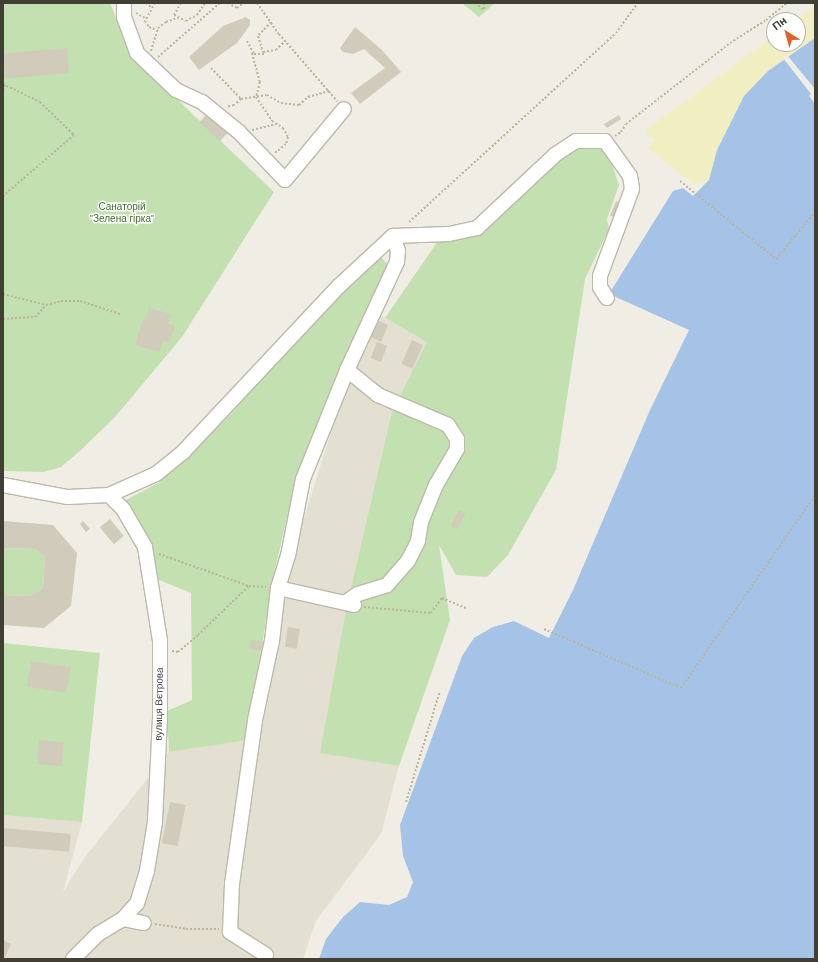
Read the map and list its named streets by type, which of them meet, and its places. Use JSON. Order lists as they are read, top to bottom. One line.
{"streets":{"street":["вулиця Вєтрова"]},"parks":["Санаторій \"Зелена гірка\""],"north":"top left"}
